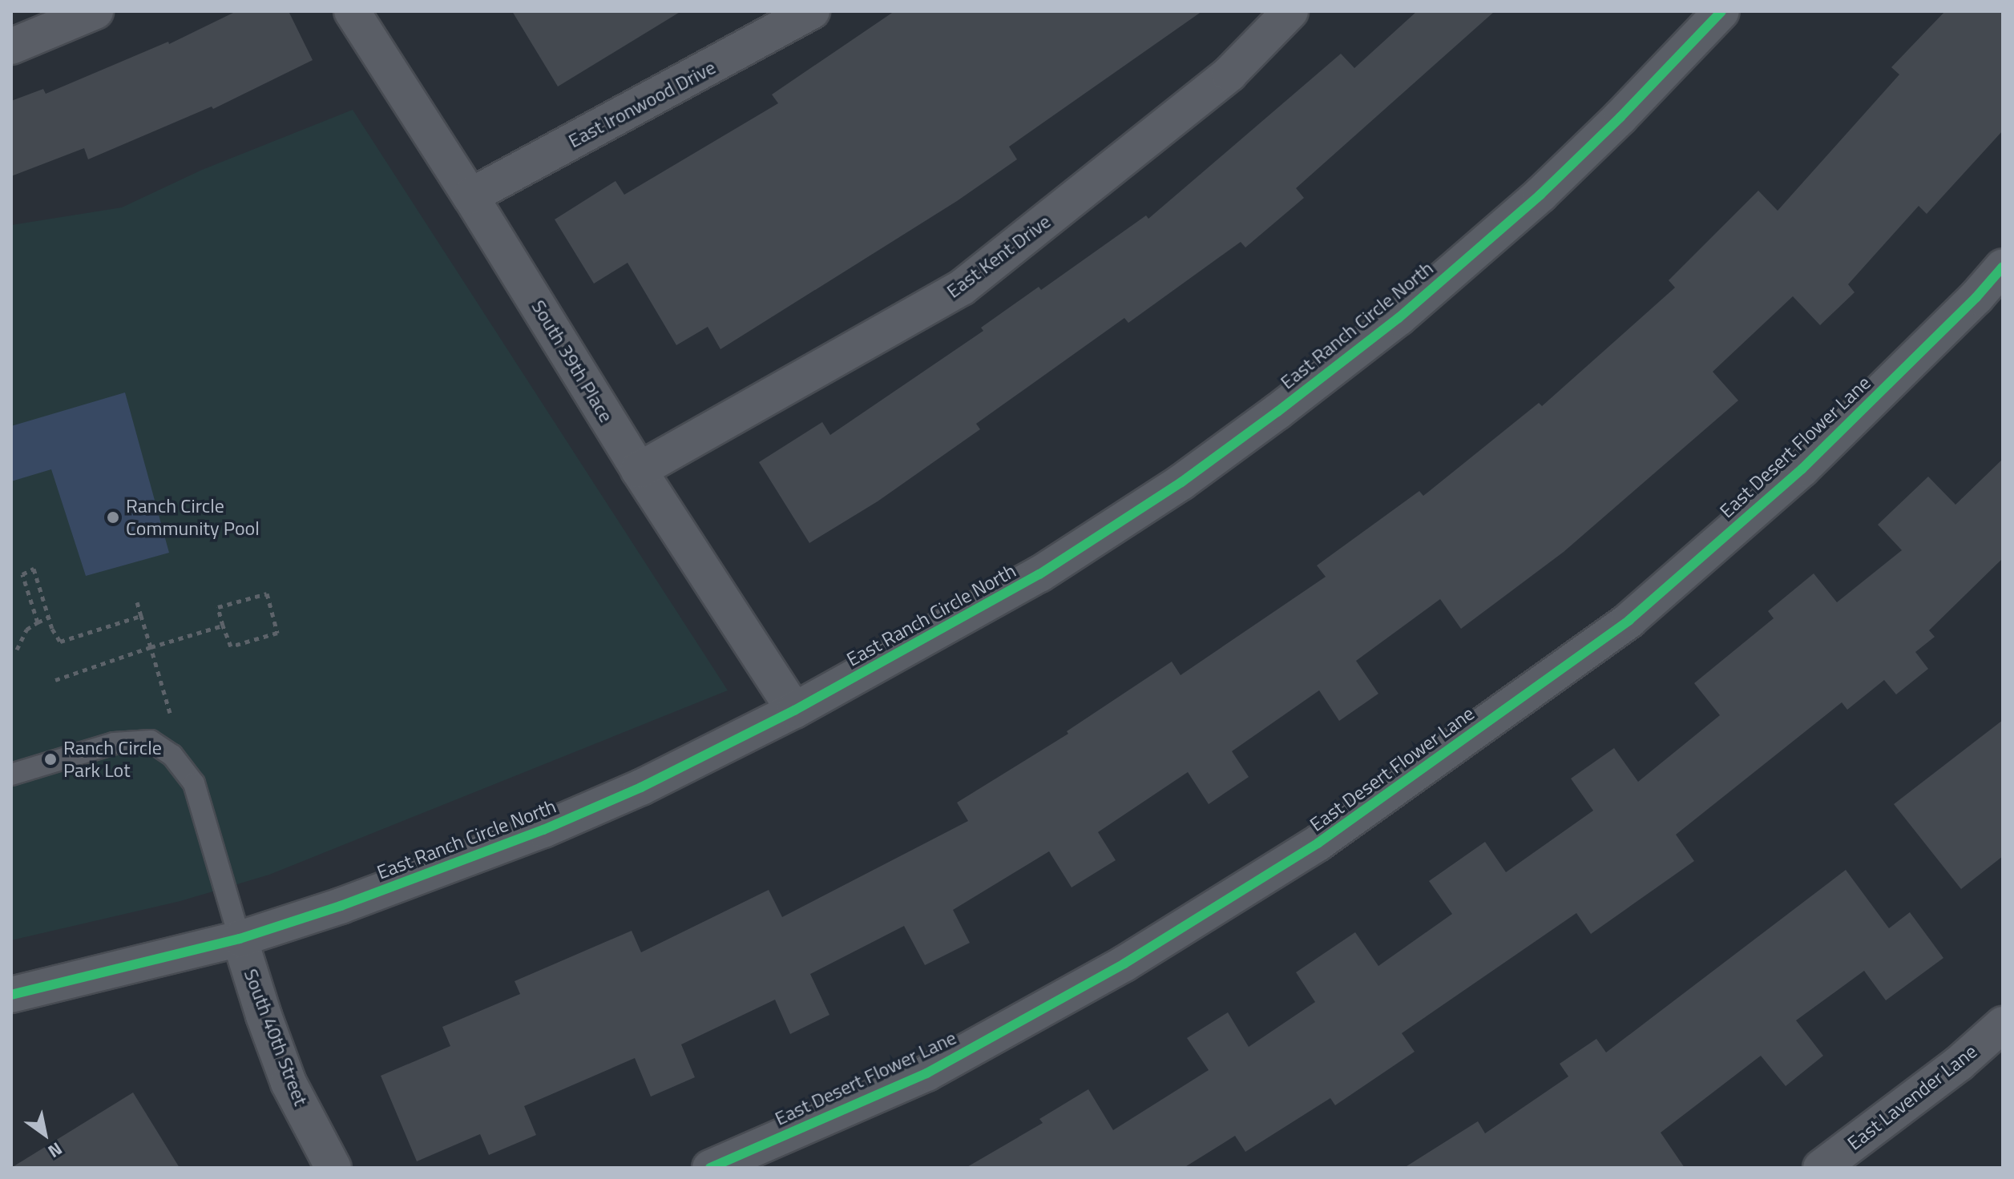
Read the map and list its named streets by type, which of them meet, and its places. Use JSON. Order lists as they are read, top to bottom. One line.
{"streets":{"street":["East Ironwood Drive","East Kent Drive","East Ranch Circle North","South 39th Place","East Desert Flower Lane","South 40th Street","East Lavender Lane"]},"crossings":[["East Ironwood Drive","South 39th Place"],["East Kent Drive","South 39th Place"],["East Ranch Circle North","South 39th Place"],["East Ranch Circle North","South 40th Street"]],"places":["Ranch Circle Community Pool","Ranch Circle Park Lot"],"north":"bottom right"}
